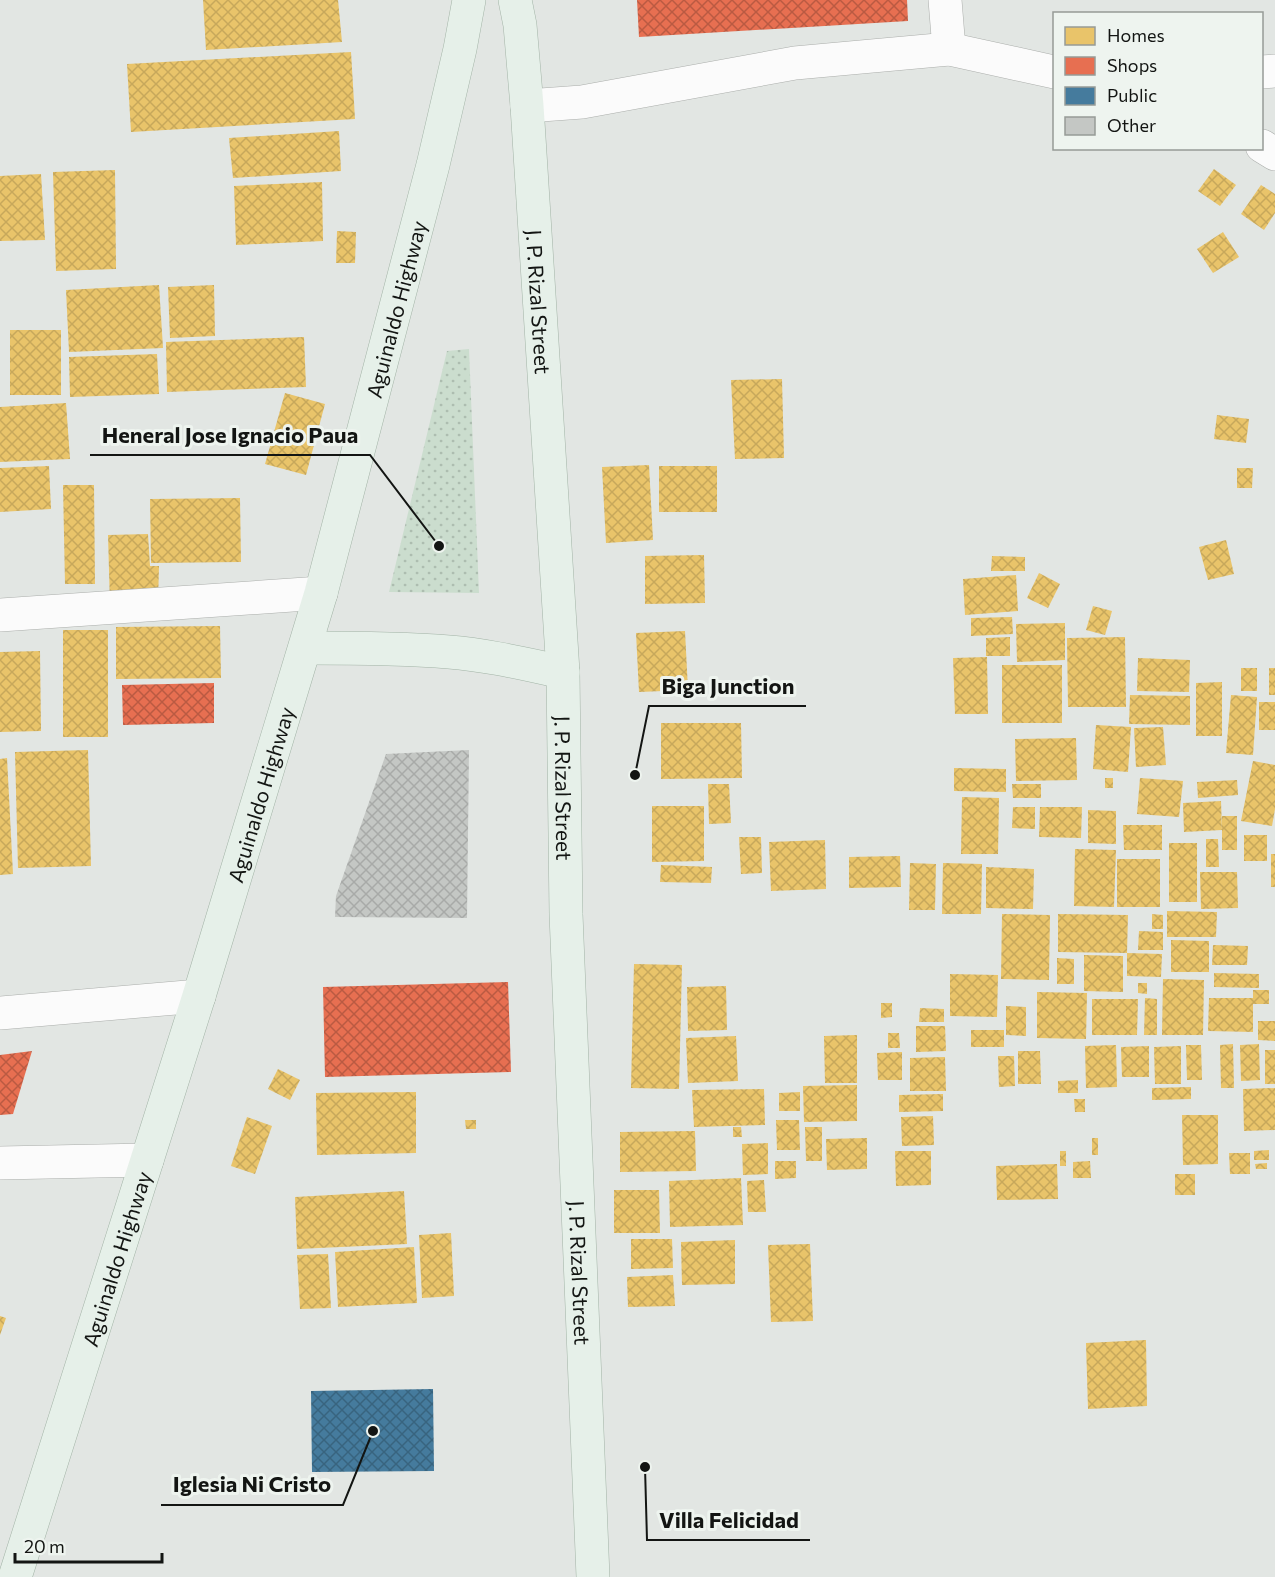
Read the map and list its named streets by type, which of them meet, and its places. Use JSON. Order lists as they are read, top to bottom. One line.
{"streets":{"main road":["J. P. Rizal Street","Aguinaldo Highway"]},"places":["Heneral Jose Ignacio Paua","Biga Junction","Iglesia Ni Cristo","Villa Felicidad"],"legend":["Homes","Shops","Public","Other"],"scale_bar":"20 m"}
